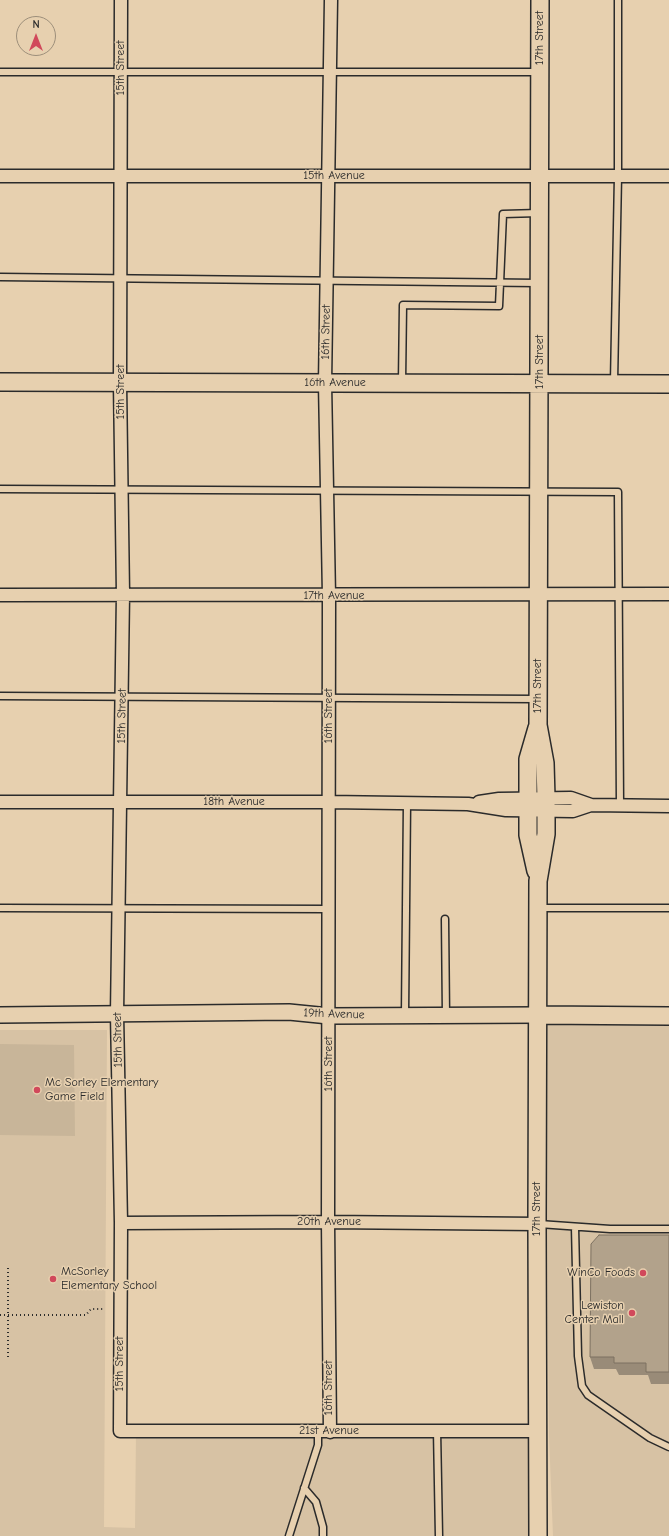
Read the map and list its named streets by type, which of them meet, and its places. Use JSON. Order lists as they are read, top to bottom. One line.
{"streets":{"main road":["17th Street","16th Avenue","19th Avenue"],"street":["15th Street","15th Avenue","16th Street","17th Avenue","18th Avenue","20th Avenue","21st Avenue"]},"crossings":[["17th Street","15th Avenue"],["17th Street","16th Avenue"],["17th Street","17th Avenue"],["17th Street","18th Avenue"],["17th Street","19th Avenue"],["17th Street","20th Avenue"],["17th Street","21st Avenue"],["15th Street","15th Avenue"],["15th Street","16th Avenue"],["15th Street","17th Avenue"],["15th Street","18th Avenue"],["15th Street","19th Avenue"],["15th Street","20th Avenue"],["15th Street","21st Avenue"],["15th Avenue","16th Street"],["16th Street","16th Avenue"],["16th Street","17th Avenue"],["16th Street","18th Avenue"],["16th Street","19th Avenue"],["16th Street","20th Avenue"],["16th Street","21st Avenue"]],"places":["Mc Sorley Elementary Game Field","WinCo Foods","McSorley Elementary School","Lewiston Center Mall"],"north":"top"}
